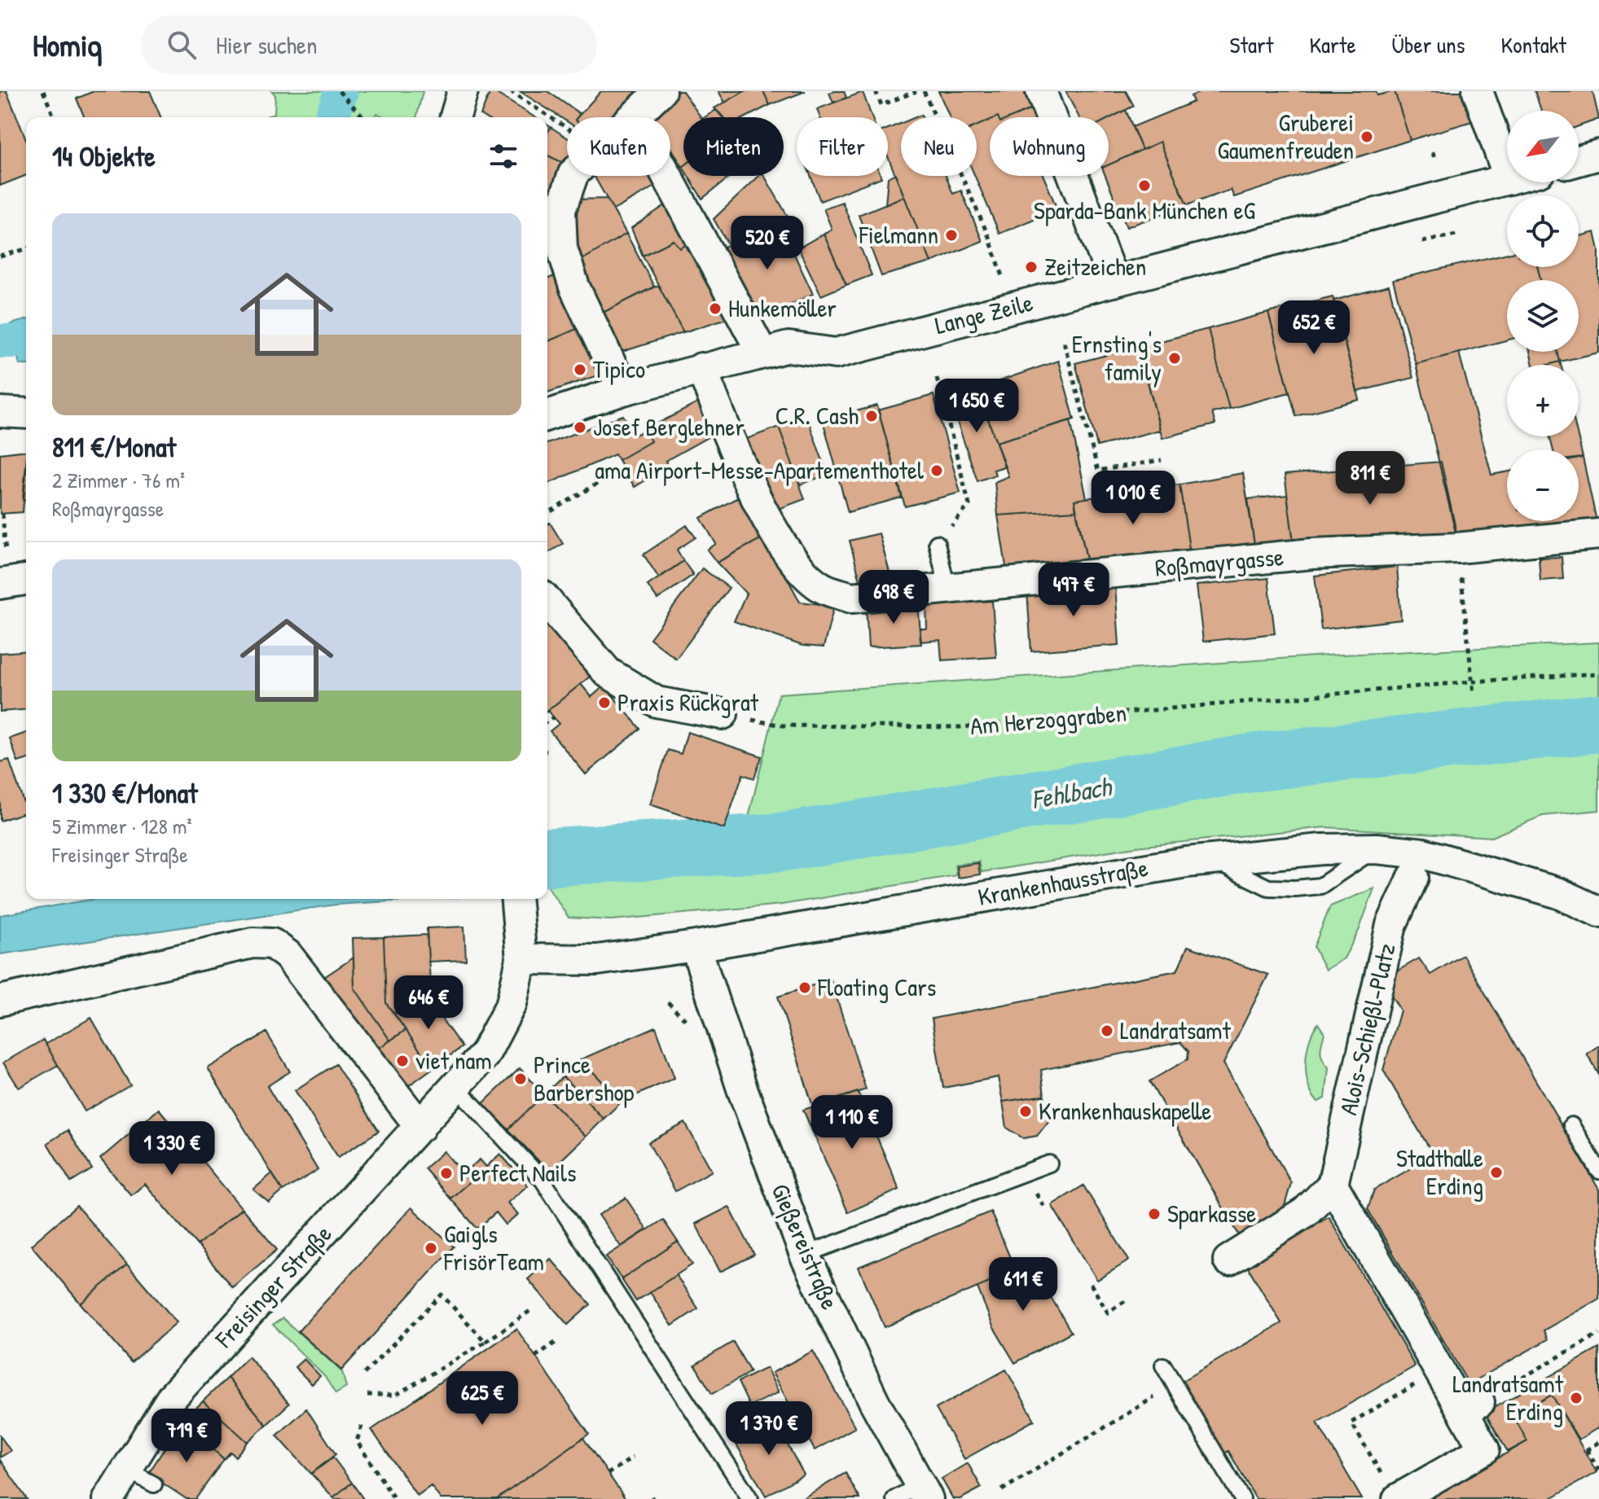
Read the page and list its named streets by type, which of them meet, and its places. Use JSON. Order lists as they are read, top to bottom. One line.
{"streets":{"street":["Lange Zeile","Roßmayrgasse","Krankenhausstraße","Alois-Schießl-Platz","Gießereistraße","Freisinger Straße"],"path":["Am Herzoggraben"]},"crossings":[["Lange Zeile","Roßmayrgasse"],["Krankenhausstraße","Gießereistraße"],["Krankenhausstraße","Freisinger Straße"]],"water":["Fehlbach"],"places":["Gruberei Gaumenfreuden","Sparda-Bank München eG","Fielmann","Zeitzeichen","Hunkemöller","Ernsting's family","Tipico","C.R. Cash","Josef Berglehner","ama Airport-Messe-Apartementhotel","Praxis Rückgrat","Floating Cars","Landratsamt","viet nam","Prince Barbershop","Krankenhauskapelle","Stadthalle Erding","Perfect Nails","Sparkasse","Gaigls FrisörTeam","Landratsamt Erding"],"north":"bottom left","page":{"header":"Homiq","search":"Hier suchen","nav":["Start","Karte","Über uns","Kontakt"],"map_buttons":["+","−"],"chip":["Kaufen","Mieten","Filter","Neu","Wohnung"],"heading":"14 Objekte","list":[{"name":"811 €/Monat","note":"2 Zimmer · 76 m² · Roßmayrgasse"},{"name":"1 330 €/Monat","note":"5 Zimmer · 128 m² · Freisinger Straße"}],"price":["520 €","652 €","1 650 €","811 €","1 010 €","497 €","698 €","646 €","1 110 €","1 330 €","611 €","625 €","1 370 €","719 €"]}}
